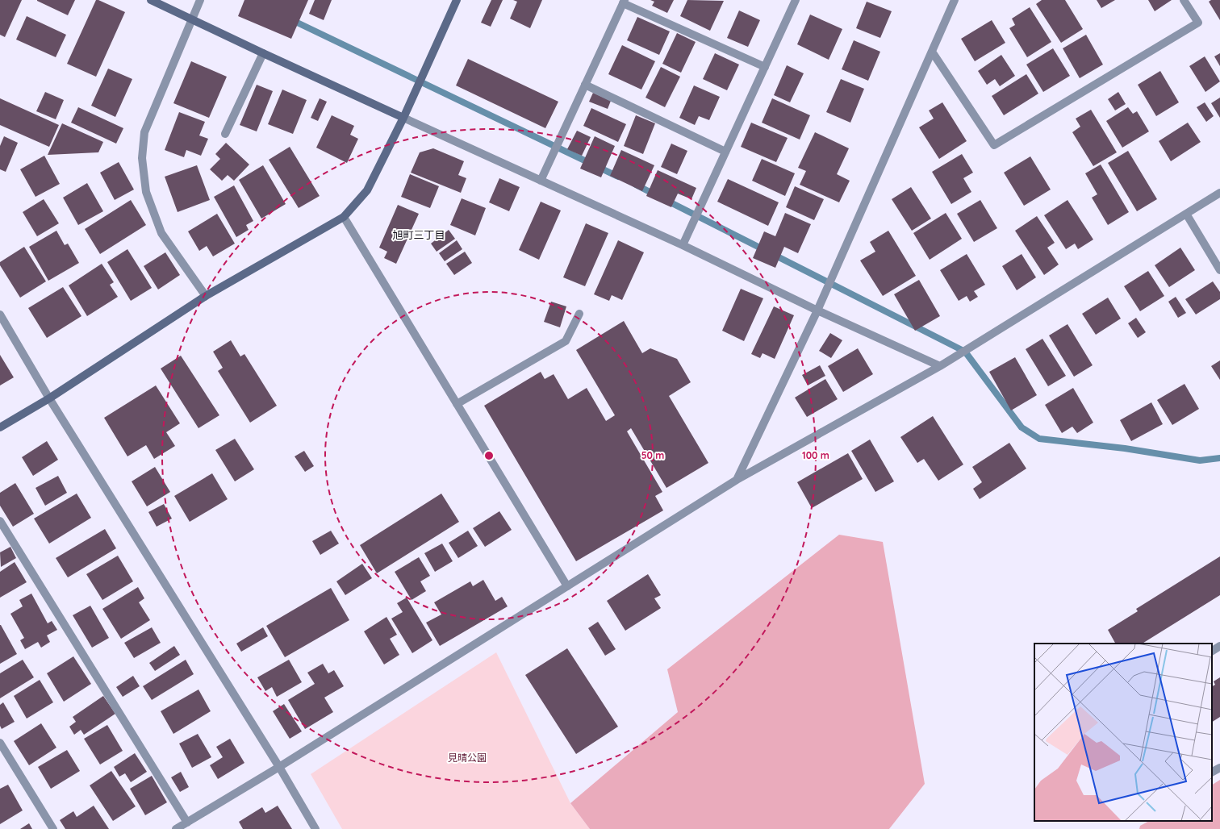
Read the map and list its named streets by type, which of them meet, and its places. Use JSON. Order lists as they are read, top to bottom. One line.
{"districts":["旭町三丁目"],"parks":["見晴公園"],"rings":["50 m","100 m"]}
